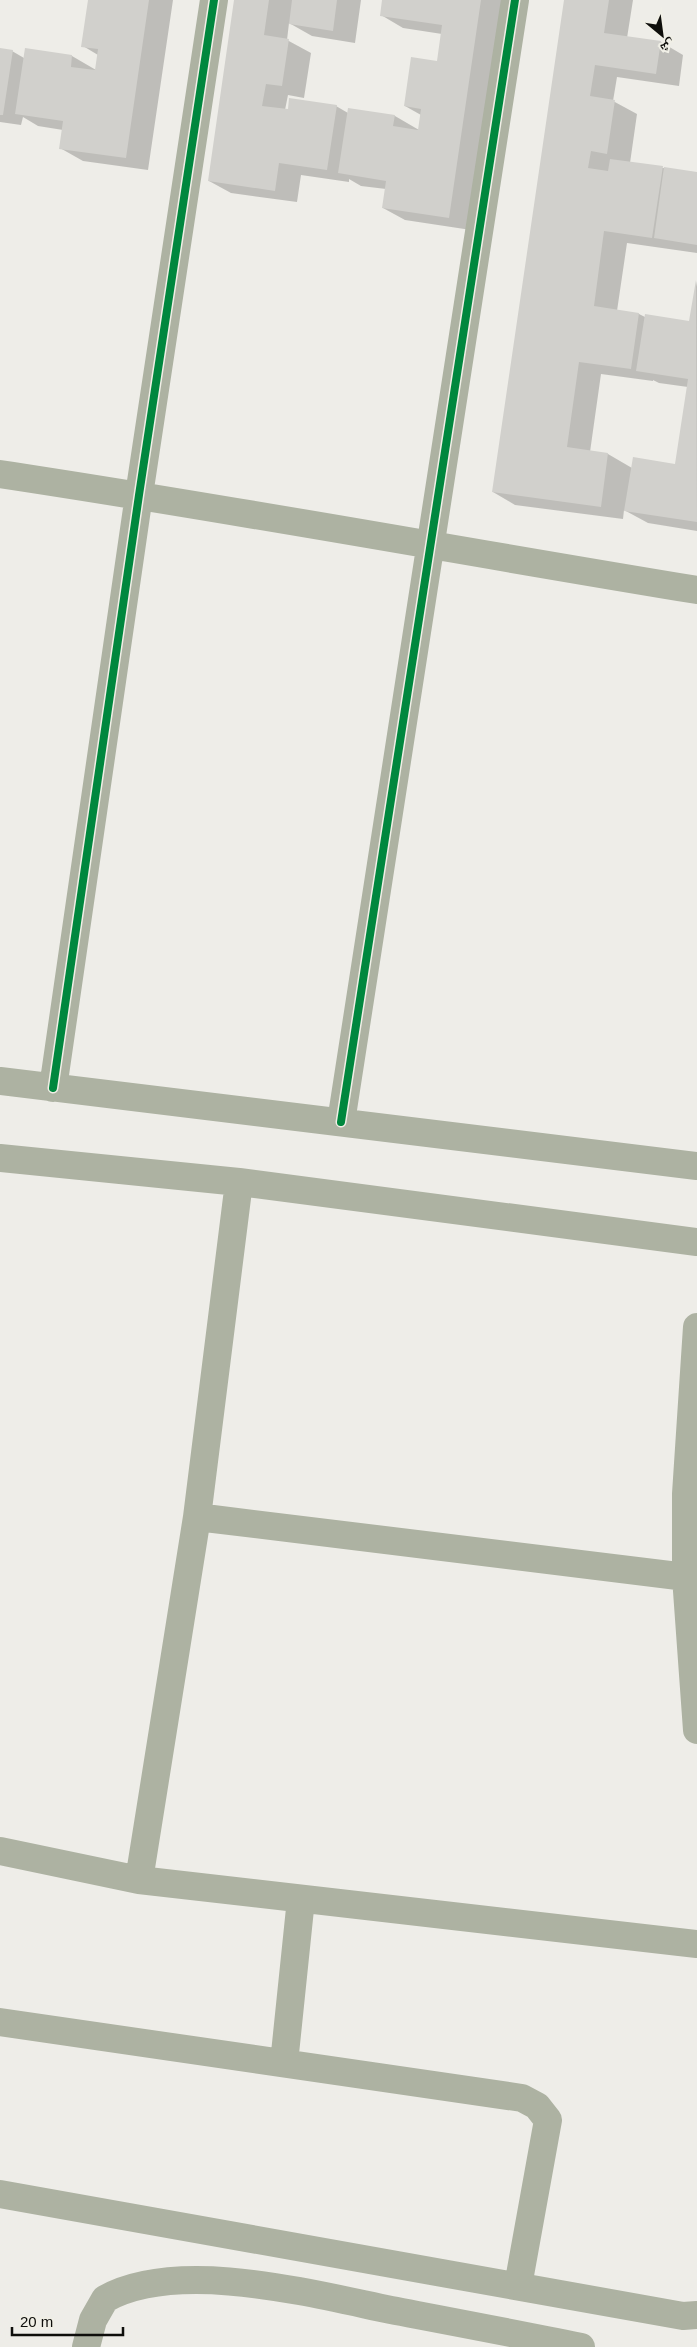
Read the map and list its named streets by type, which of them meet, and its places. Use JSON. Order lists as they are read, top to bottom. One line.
{"scale_bar":"20 m","north":"bottom right"}
